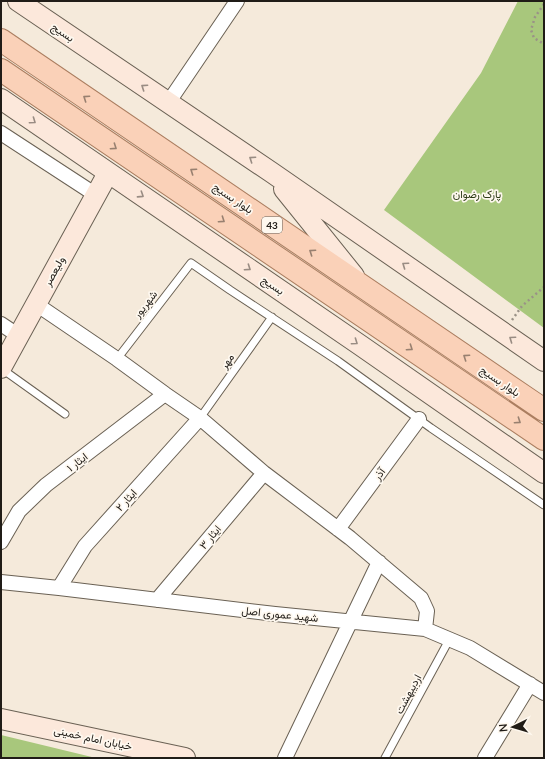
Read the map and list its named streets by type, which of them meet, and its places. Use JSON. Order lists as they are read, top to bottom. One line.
{"streets":{"main road":["بلوار بسیج","43"],"street":["بسیج","ولیعصر","ایثار ۱","آذر","ایثار ۲","ایثار ۳","شهید عموری اصل","خیابان امام خمینی"],"lane":["شهریور","مهر","اردیبهشت"]},"crossings":[["بسیج","ولیعصر"],["شهریور","مهر"],["مهر","ایثار ۲"],["ایثار ۲","شهید عموری اصل"],["ایثار ۳","شهید عموری اصل"],["شهید عموری اصل","اردیبهشت"]],"parks":["پارک رضوان"],"north":"left"}
